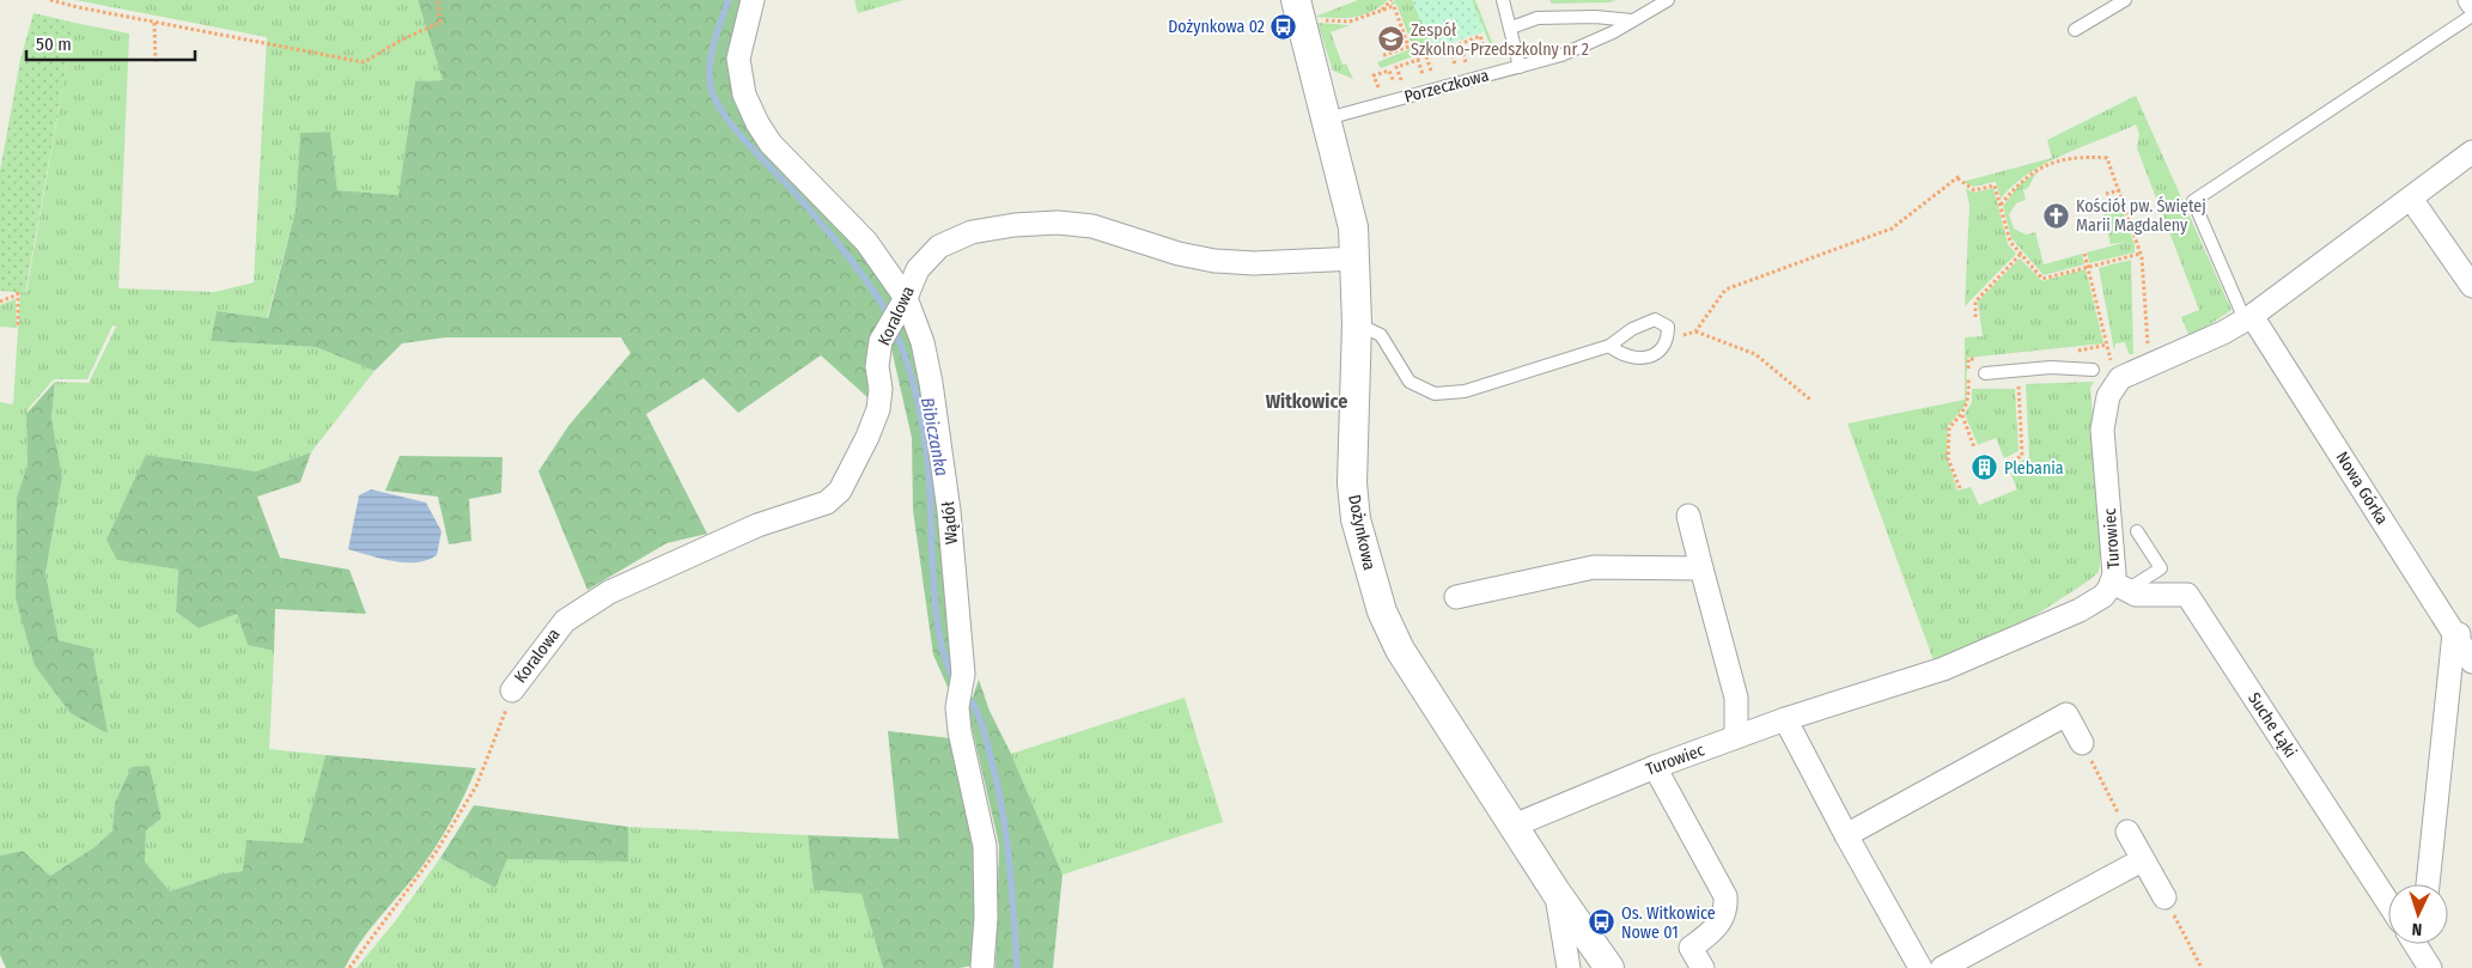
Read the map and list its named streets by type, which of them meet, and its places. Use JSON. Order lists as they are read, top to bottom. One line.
{"streets":{"street":["Koralowa","Nowa Górka","Wądół","Dożynkowa","Turowiec","Suche Łąki"],"lane":["Porzeczkowa"]},"crossings":[["Porzeczkowa","Dożynkowa"],["Koralowa","Wądół"],["Koralowa","Dożynkowa"],["Nowa Górka","Turowiec"],["Dożynkowa","Turowiec"],["Turowiec","Suche Łąki"]],"districts":["Witkowice"],"water":["Bibiczanka"],"places":{"bus stop":["Dożynkowa 02","Os. Witkowice Nowe 01"],"school or university":["Zespół Szkolno-Przedszkolny nr 2"],"church":["Kościół pw. Świętej Marii Magdaleny"],"building":["Plebania"]},"scale_bar":"50 m","north":"bottom"}
